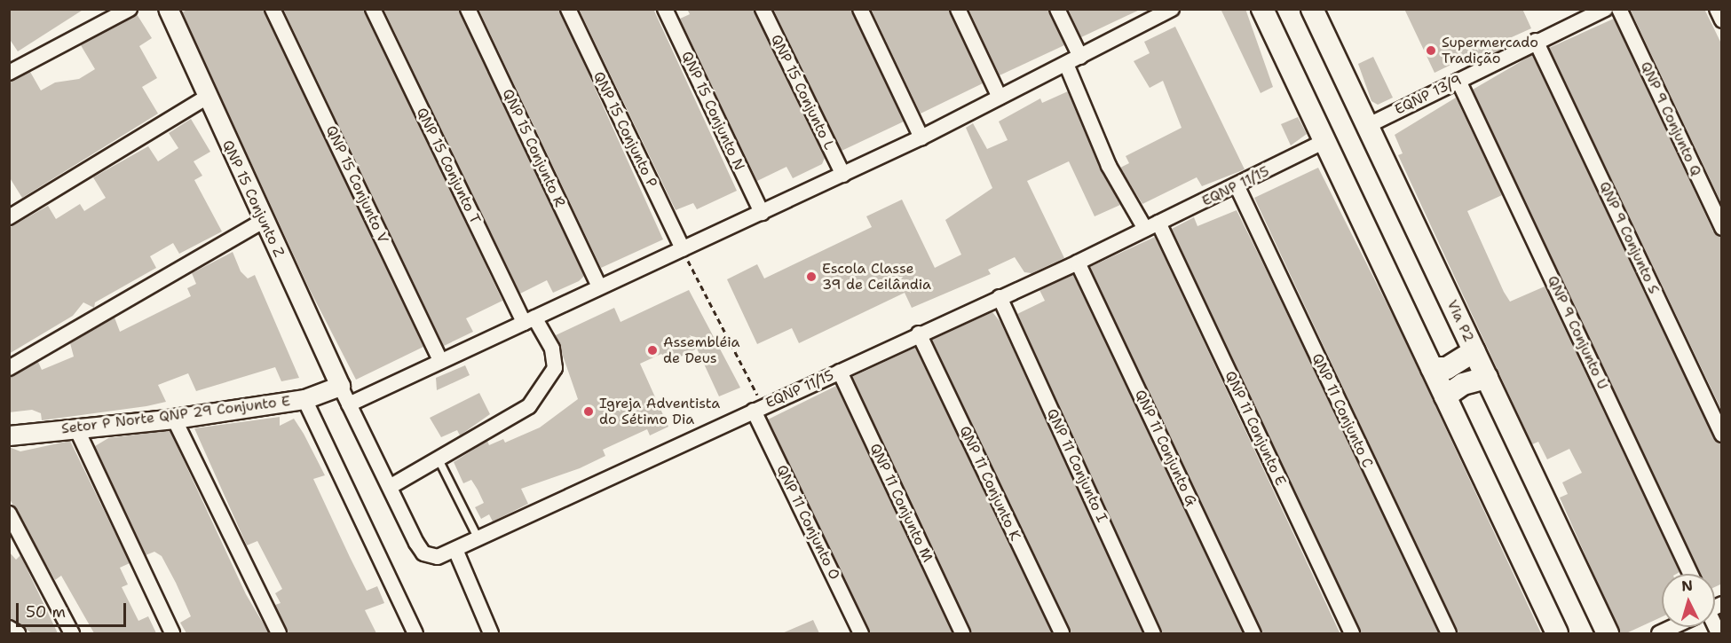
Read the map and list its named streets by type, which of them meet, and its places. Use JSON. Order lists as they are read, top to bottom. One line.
{"streets":{"main road":["Via P2"],"street":["QNP 15 Conjunto L","EQNP 13/9","QNP 15 Conjunto N","QNP 9 Conjunto Q","QNP 15 Conjunto P","QNP 15 Conjunto R","QNP 15 Conjunto T","QNP 15 Conjunto V","EQNP 11/15","QNP 15 Conjunto Z","QNP 9 Conjunto S","QNP 9 Conjunto U","QNP 11 Conjunto C","Setor P Norte QNP 29 Conjunto E","QNP 11 Conjunto E","QNP 11 Conjunto G","QNP 11 Conjunto I","QNP 11 Conjunto K","QNP 11 Conjunto M","QNP 11 Conjunto O"]},"crossings":[["EQNP 13/9","QNP 9 Conjunto S"],["EQNP 13/9","Via P2"],["EQNP 13/9","QNP 9 Conjunto U"],["EQNP 11/15","QNP 15 Conjunto Z"],["EQNP 11/15","QNP 11 Conjunto C"],["EQNP 11/15","Setor P Norte QNP 29 Conjunto E"],["EQNP 11/15","QNP 11 Conjunto E"],["EQNP 11/15","QNP 11 Conjunto G"],["EQNP 11/15","QNP 11 Conjunto I"],["EQNP 11/15","QNP 11 Conjunto K"],["EQNP 11/15","QNP 11 Conjunto M"],["EQNP 11/15","QNP 11 Conjunto O"],["QNP 15 Conjunto Z","Setor P Norte QNP 29 Conjunto E"]],"places":["Supermercado Tradição","Escola Classe 39 de Ceilândia","Assembléia de Deus","Igreja Adventista do Sétimo Dia"],"scale_bar":"50 m","north":"top"}
